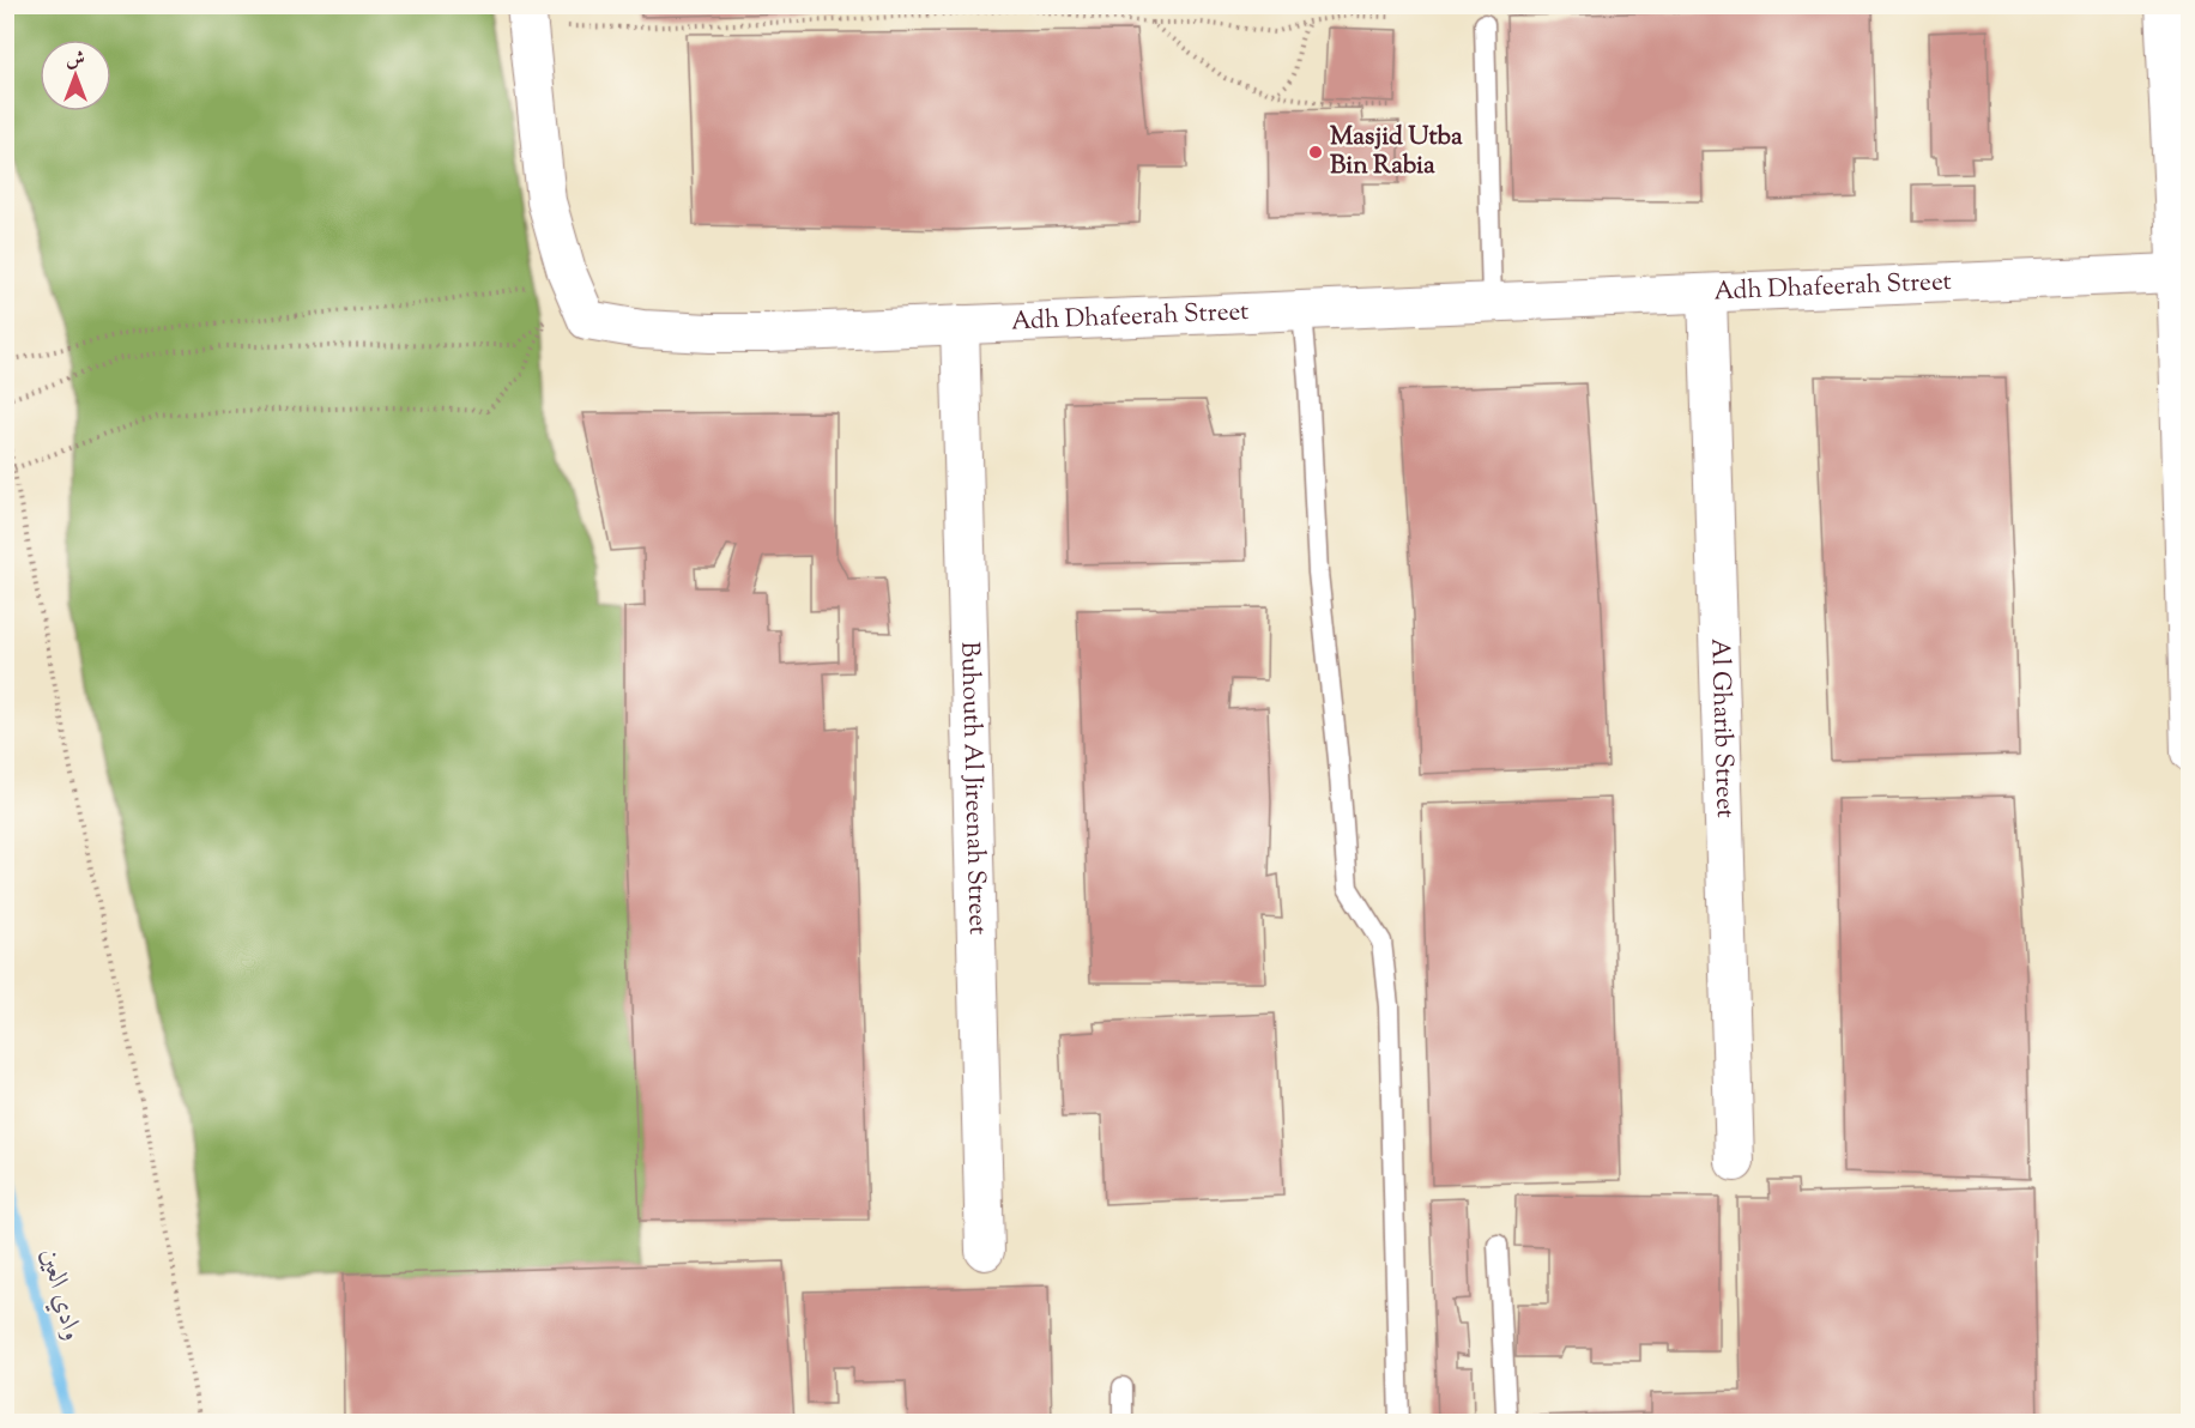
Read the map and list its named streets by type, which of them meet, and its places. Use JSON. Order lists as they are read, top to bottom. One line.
{"streets":{"street":["Adh Dhafeerah Street","Al Gharib Street","Buhouth Al Jireenah Street"]},"crossings":[["Adh Dhafeerah Street","Al Gharib Street"],["Adh Dhafeerah Street","Buhouth Al Jireenah Street"]],"water":["وادي العين"],"places":["Masjid Utba Bin Rabia"],"north":"top"}
